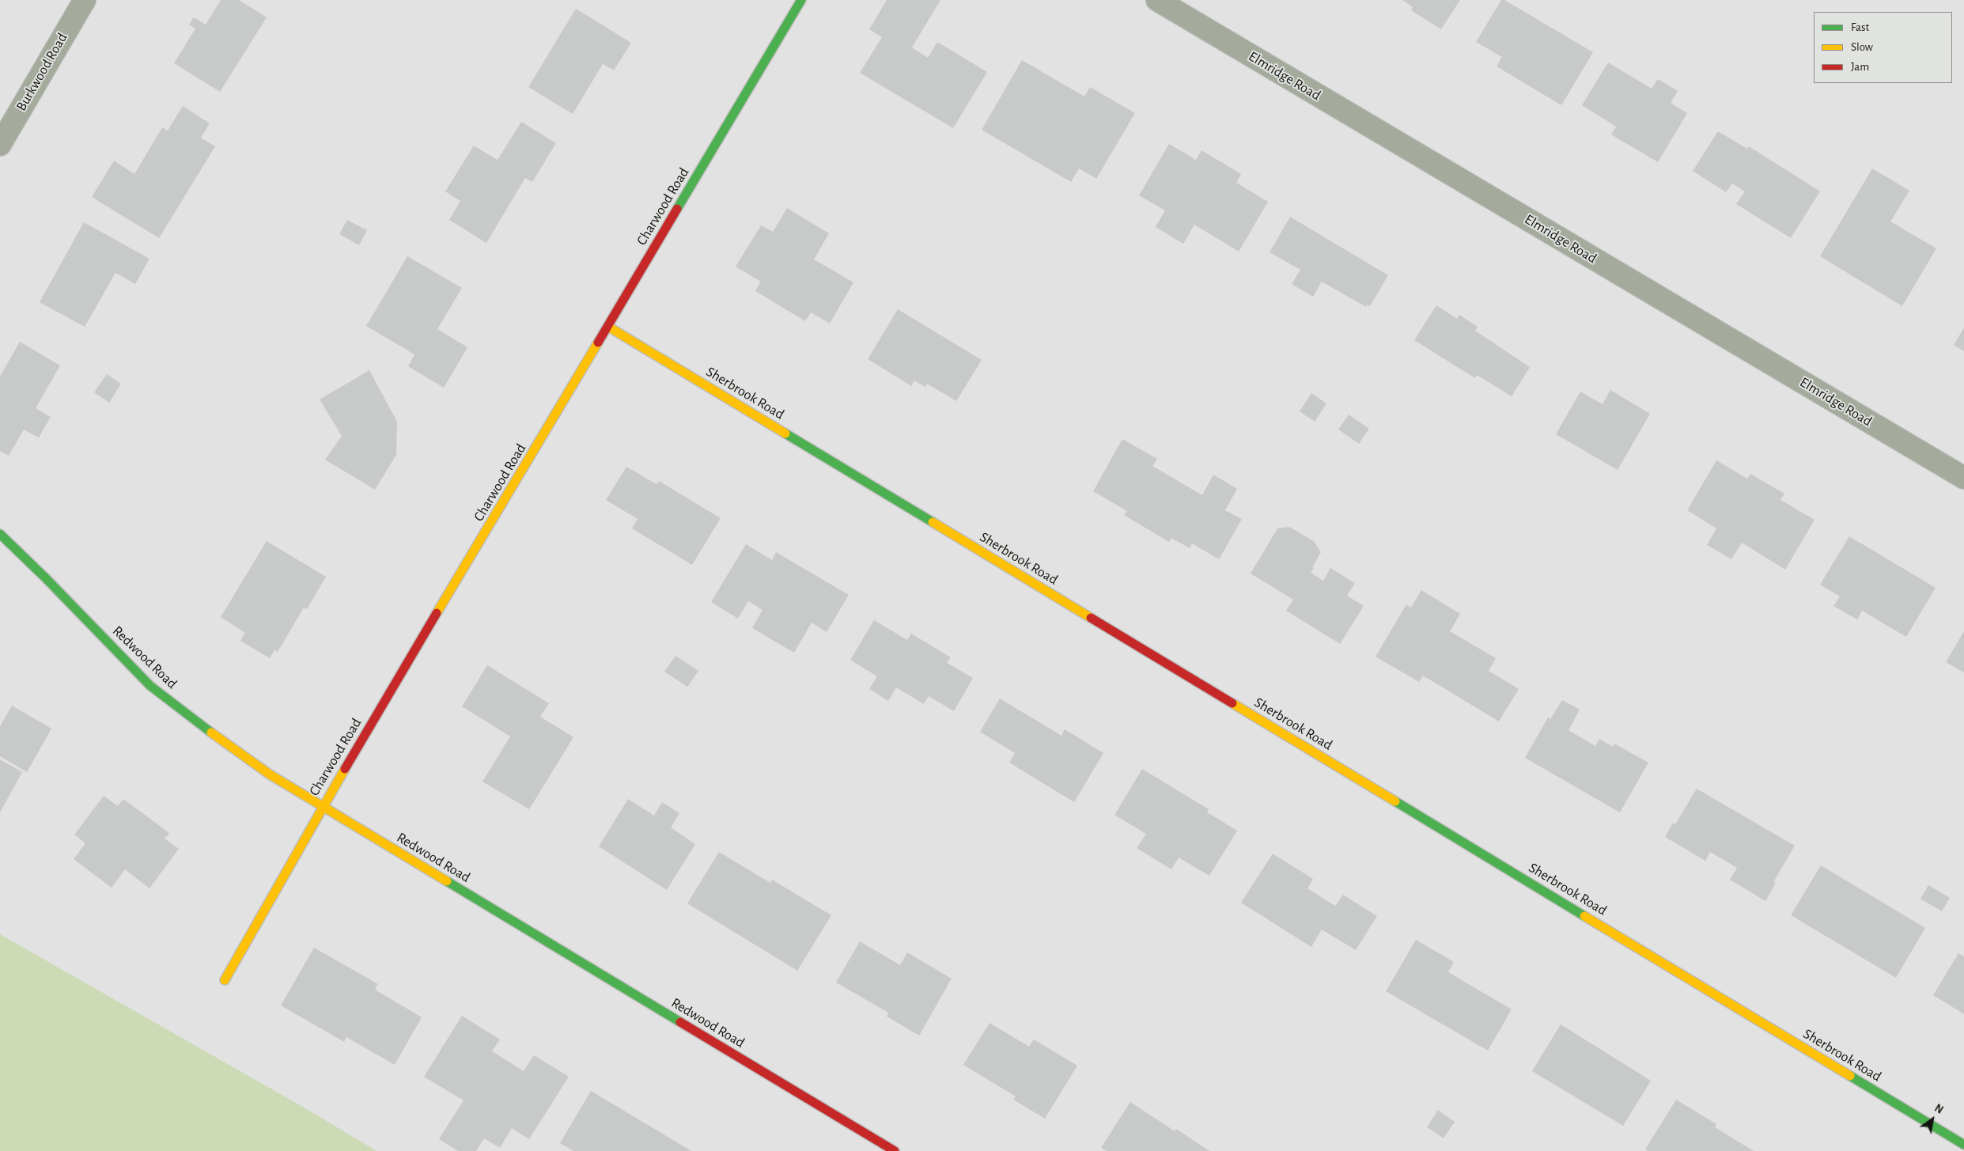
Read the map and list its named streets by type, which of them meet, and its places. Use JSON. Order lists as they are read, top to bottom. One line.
{"streets":{"street":["Burkwood Road","Elmridge Road","Charwood Road","Sherbrook Road","Redwood Road"]},"crossings":[["Charwood Road","Sherbrook Road"],["Charwood Road","Redwood Road"]],"legend":["Fast","Slow","Jam"],"north":"top right"}
